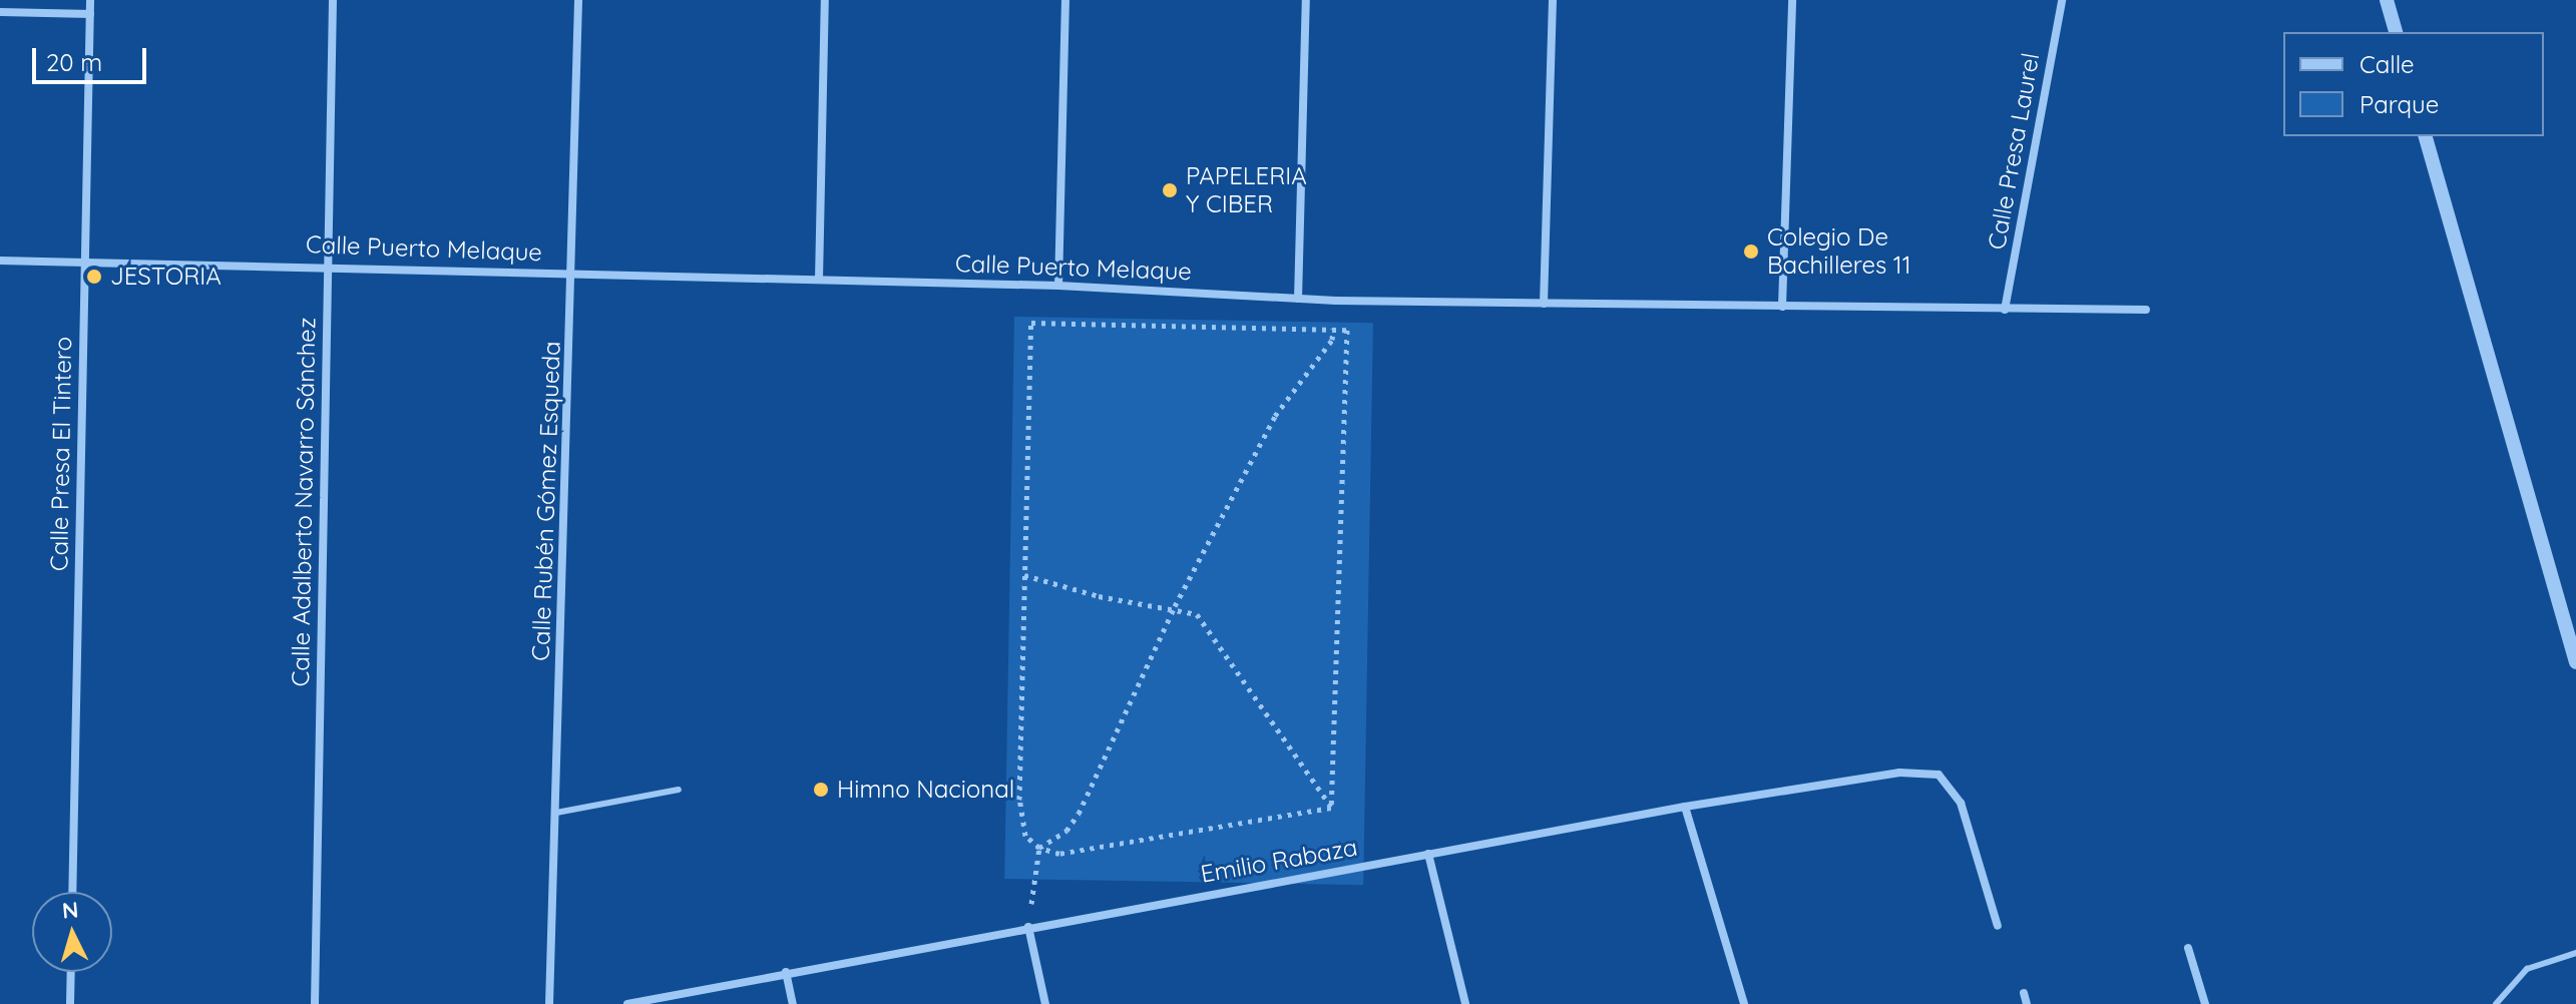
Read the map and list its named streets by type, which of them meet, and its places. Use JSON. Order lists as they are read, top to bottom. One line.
{"streets":{"street":["Calle Presa Laurel","Calle Puerto Melaque","Calle Presa El Tintero","Calle Rubén Gómez Esqueda","Calle Adalberto Navarro Sánchez","Emilio Rabaza"]},"crossings":[["Calle Presa Laurel","Calle Puerto Melaque"],["Calle Puerto Melaque","Calle Presa El Tintero"],["Calle Puerto Melaque","Calle Rubén Gómez Esqueda"],["Calle Puerto Melaque","Calle Adalberto Navarro Sánchez"]],"places":["PAPELERIA Y CIBER","Colegio De Bachilleres 11","JESTORIA","Himno Nacional"],"legend":["Calle","Parque"],"scale_bar":"20 m","north":"top"}
